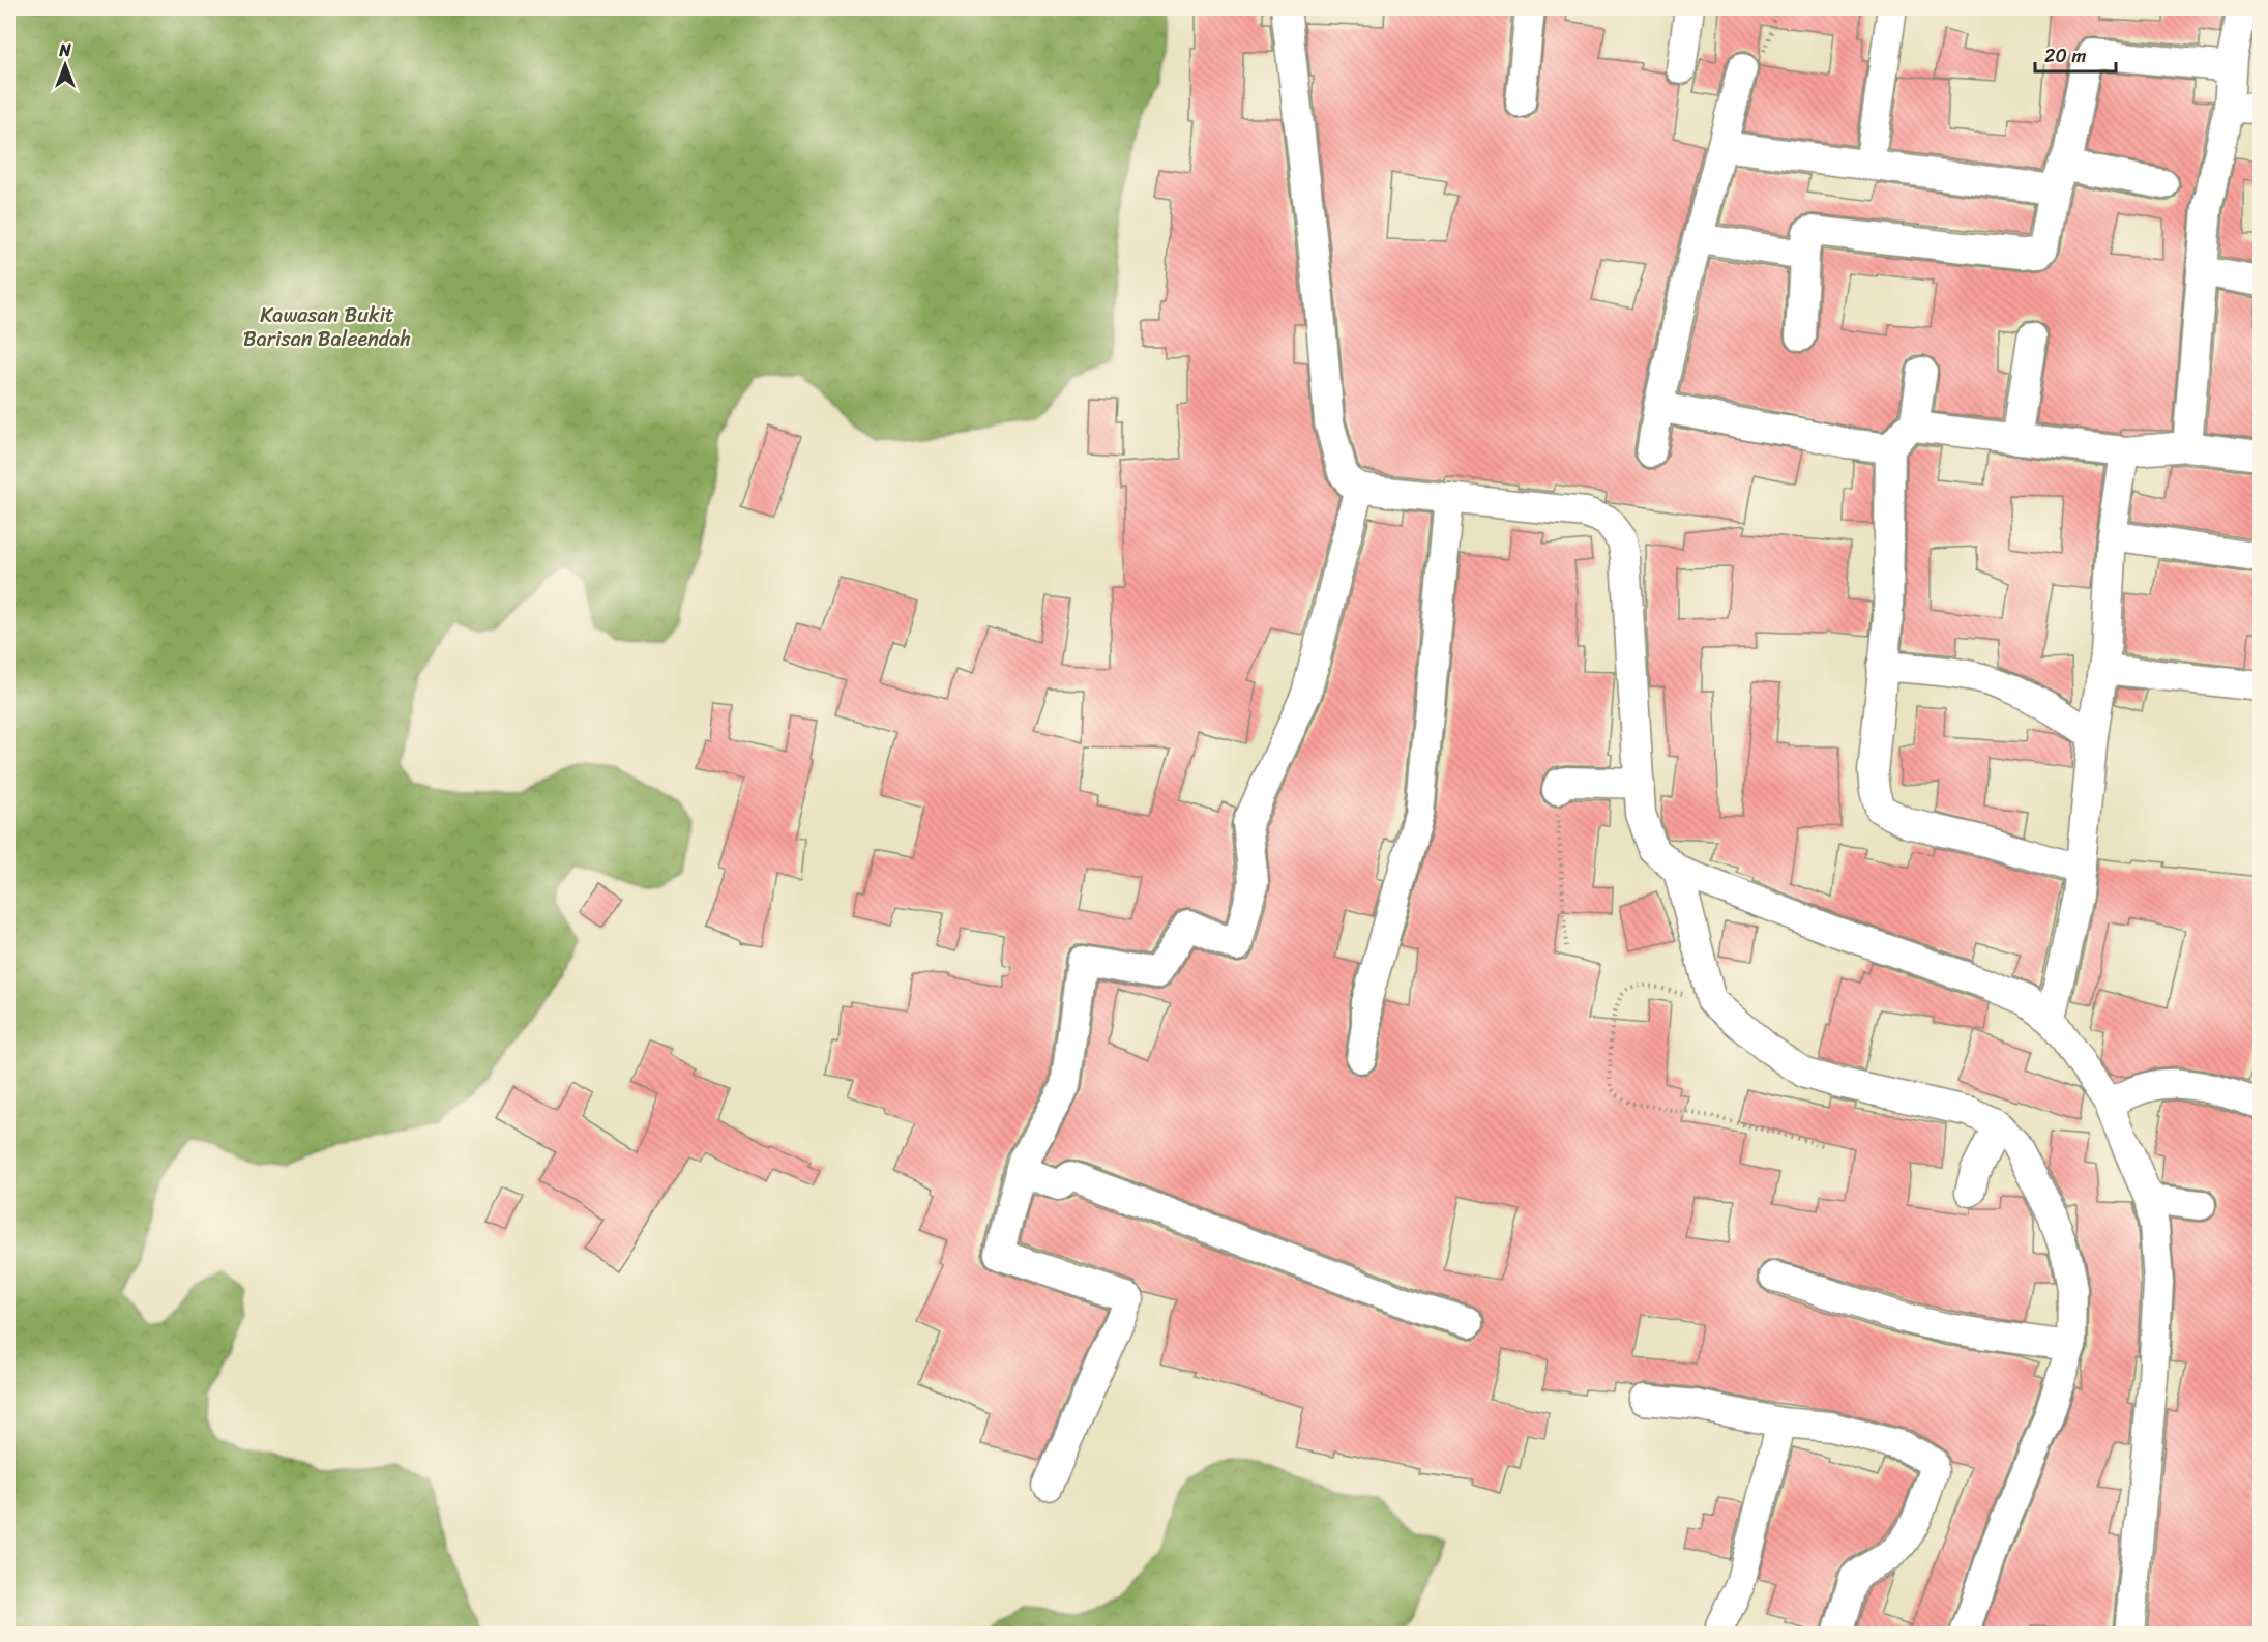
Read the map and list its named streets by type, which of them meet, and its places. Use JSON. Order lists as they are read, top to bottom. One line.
{"parks":["Kawasan Bukit Barisan Baleendah"],"scale_bar":"20 m","north":"top"}
